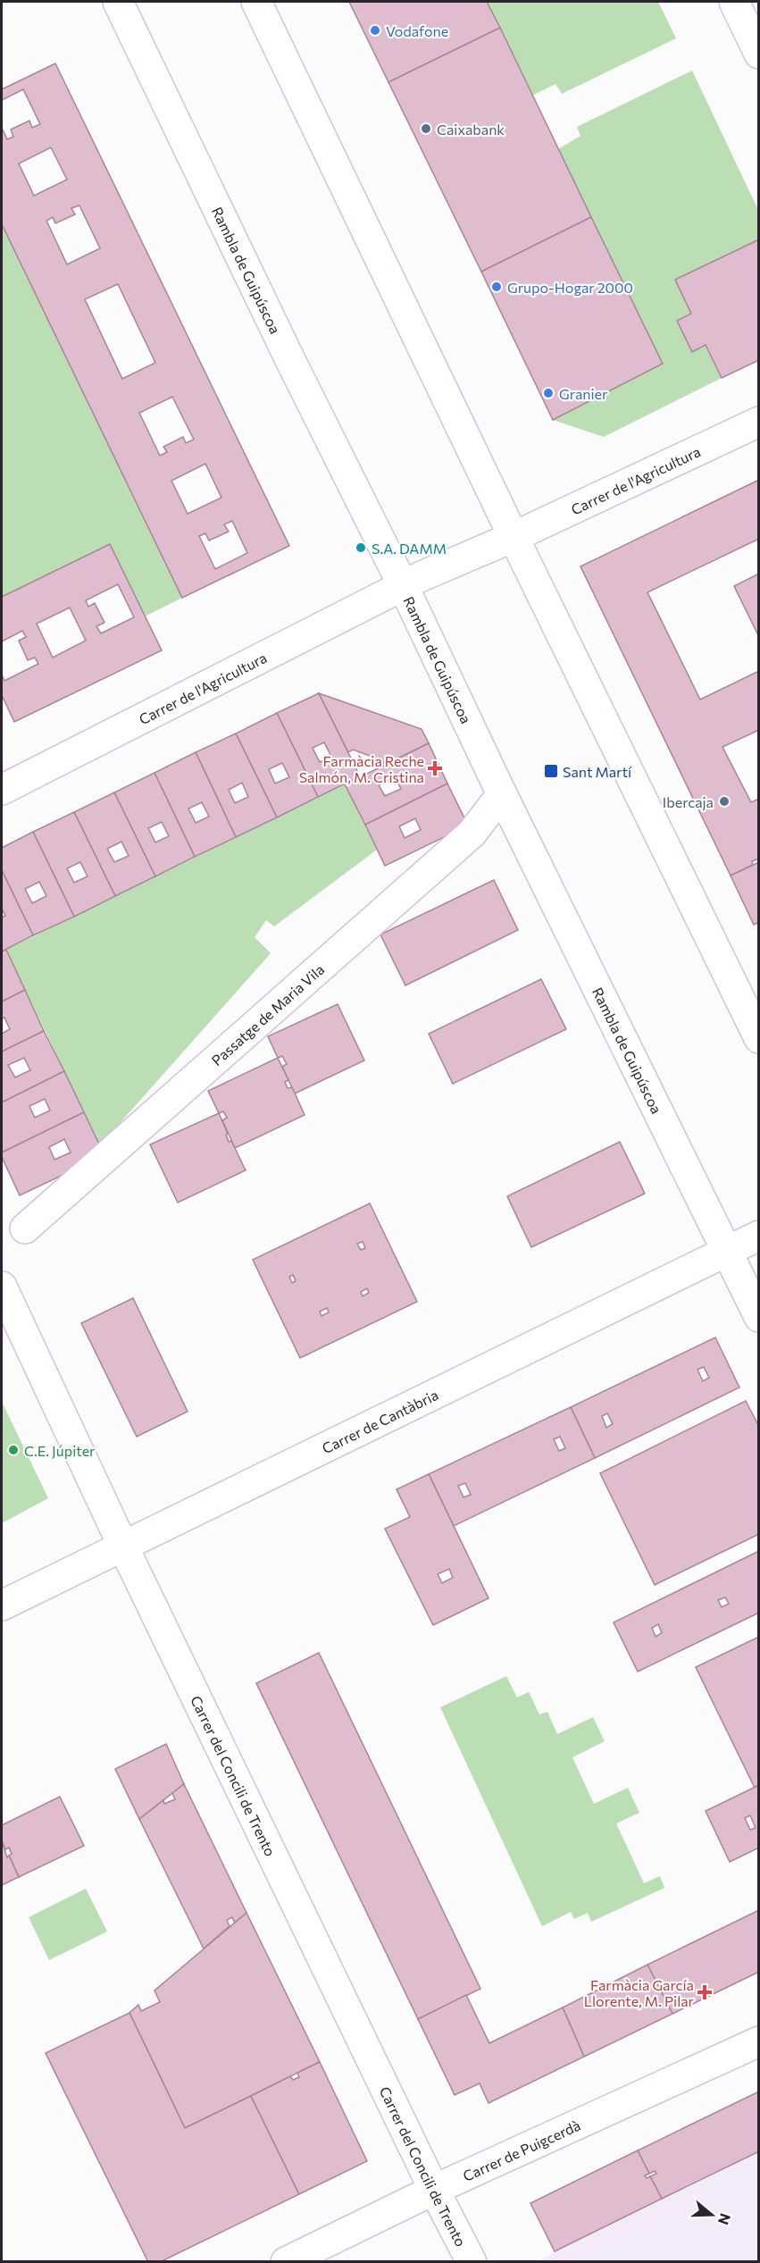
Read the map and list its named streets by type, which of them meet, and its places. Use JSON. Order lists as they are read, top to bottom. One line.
{"streets":{"street":["Rambla de Guipúscoa","Carrer de l'Agricultura","Passatge de Maria Vila","Carrer de Cantàbria","Carrer del Concili de Trento","Carrer de Puigcerdà"]},"crossings":[["Rambla de Guipúscoa","Carrer de l'Agricultura"],["Rambla de Guipúscoa","Passatge de Maria Vila"],["Rambla de Guipúscoa","Carrer de Cantàbria"],["Carrer de Cantàbria","Carrer del Concili de Trento"],["Carrer del Concili de Trento","Carrer de Puigcerdà"]],"places":{"other":["Vodafone","Caixabank","Grupo-Hogar 2000","Granier","S.A. DAMM","Ibercaja","C.E. Júpiter"],"health":["Farmàcia Reche Salmón, M. Cristina","Farmàcia García Llorente, M. Pilar"],"transit":["Sant Martí"]},"north":"right"}
